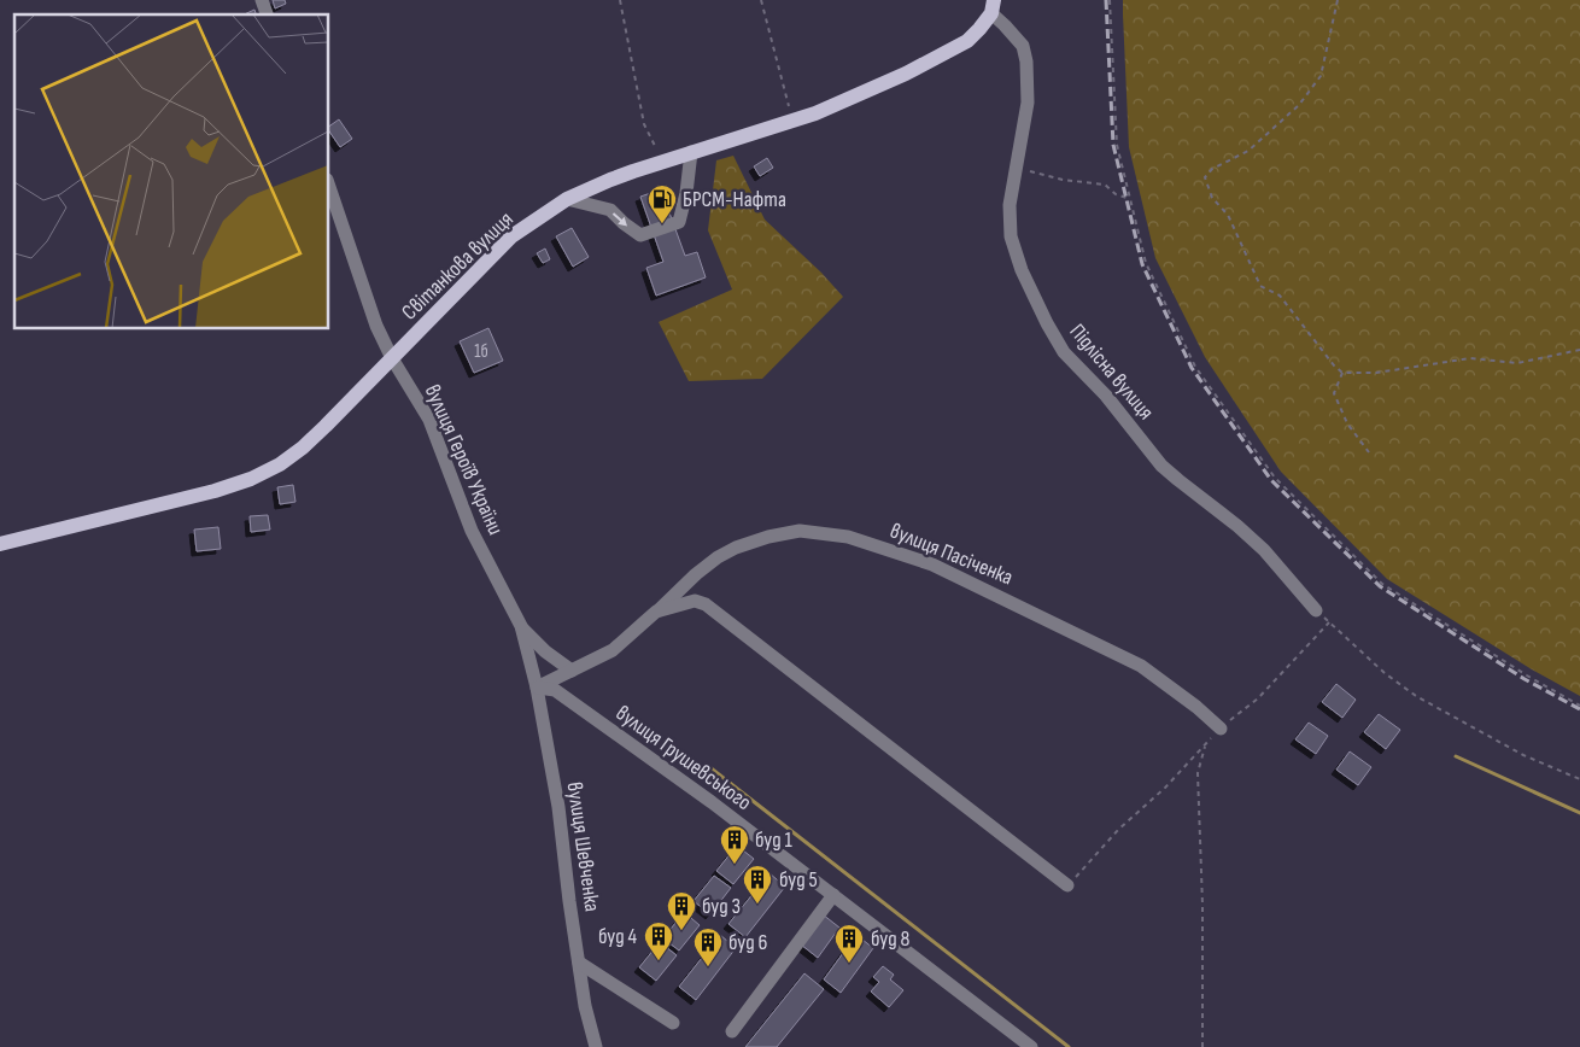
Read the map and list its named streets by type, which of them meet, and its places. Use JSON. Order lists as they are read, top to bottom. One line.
{"streets":{"main road":["Світанкова вулиця"],"street":["Підлісна вулиця","вулиця Героїв України","вулиця Пасіченка","вулиця Грушевського","вулиця Шевченка"]},"crossings":[["Світанкова вулиця","Підлісна вулиця"],["Світанкова вулиця","вулиця Героїв України"],["вулиця Героїв України","вулиця Пасіченка"],["вулиця Героїв України","вулиця Грушевського"],["вулиця Героїв України","вулиця Шевченка"],["вулиця Пасіченка","вулиця Грушевського"],["вулиця Пасіченка","вулиця Шевченка"],["вулиця Грушевського","вулиця Шевченка"]],"places":{"fuel station":["БРСМ-Нафта"],"building":["буд 1","буд 5","буд 3","буд 4","буд 8","буд 6"]},"house_numbers":["1б"]}
